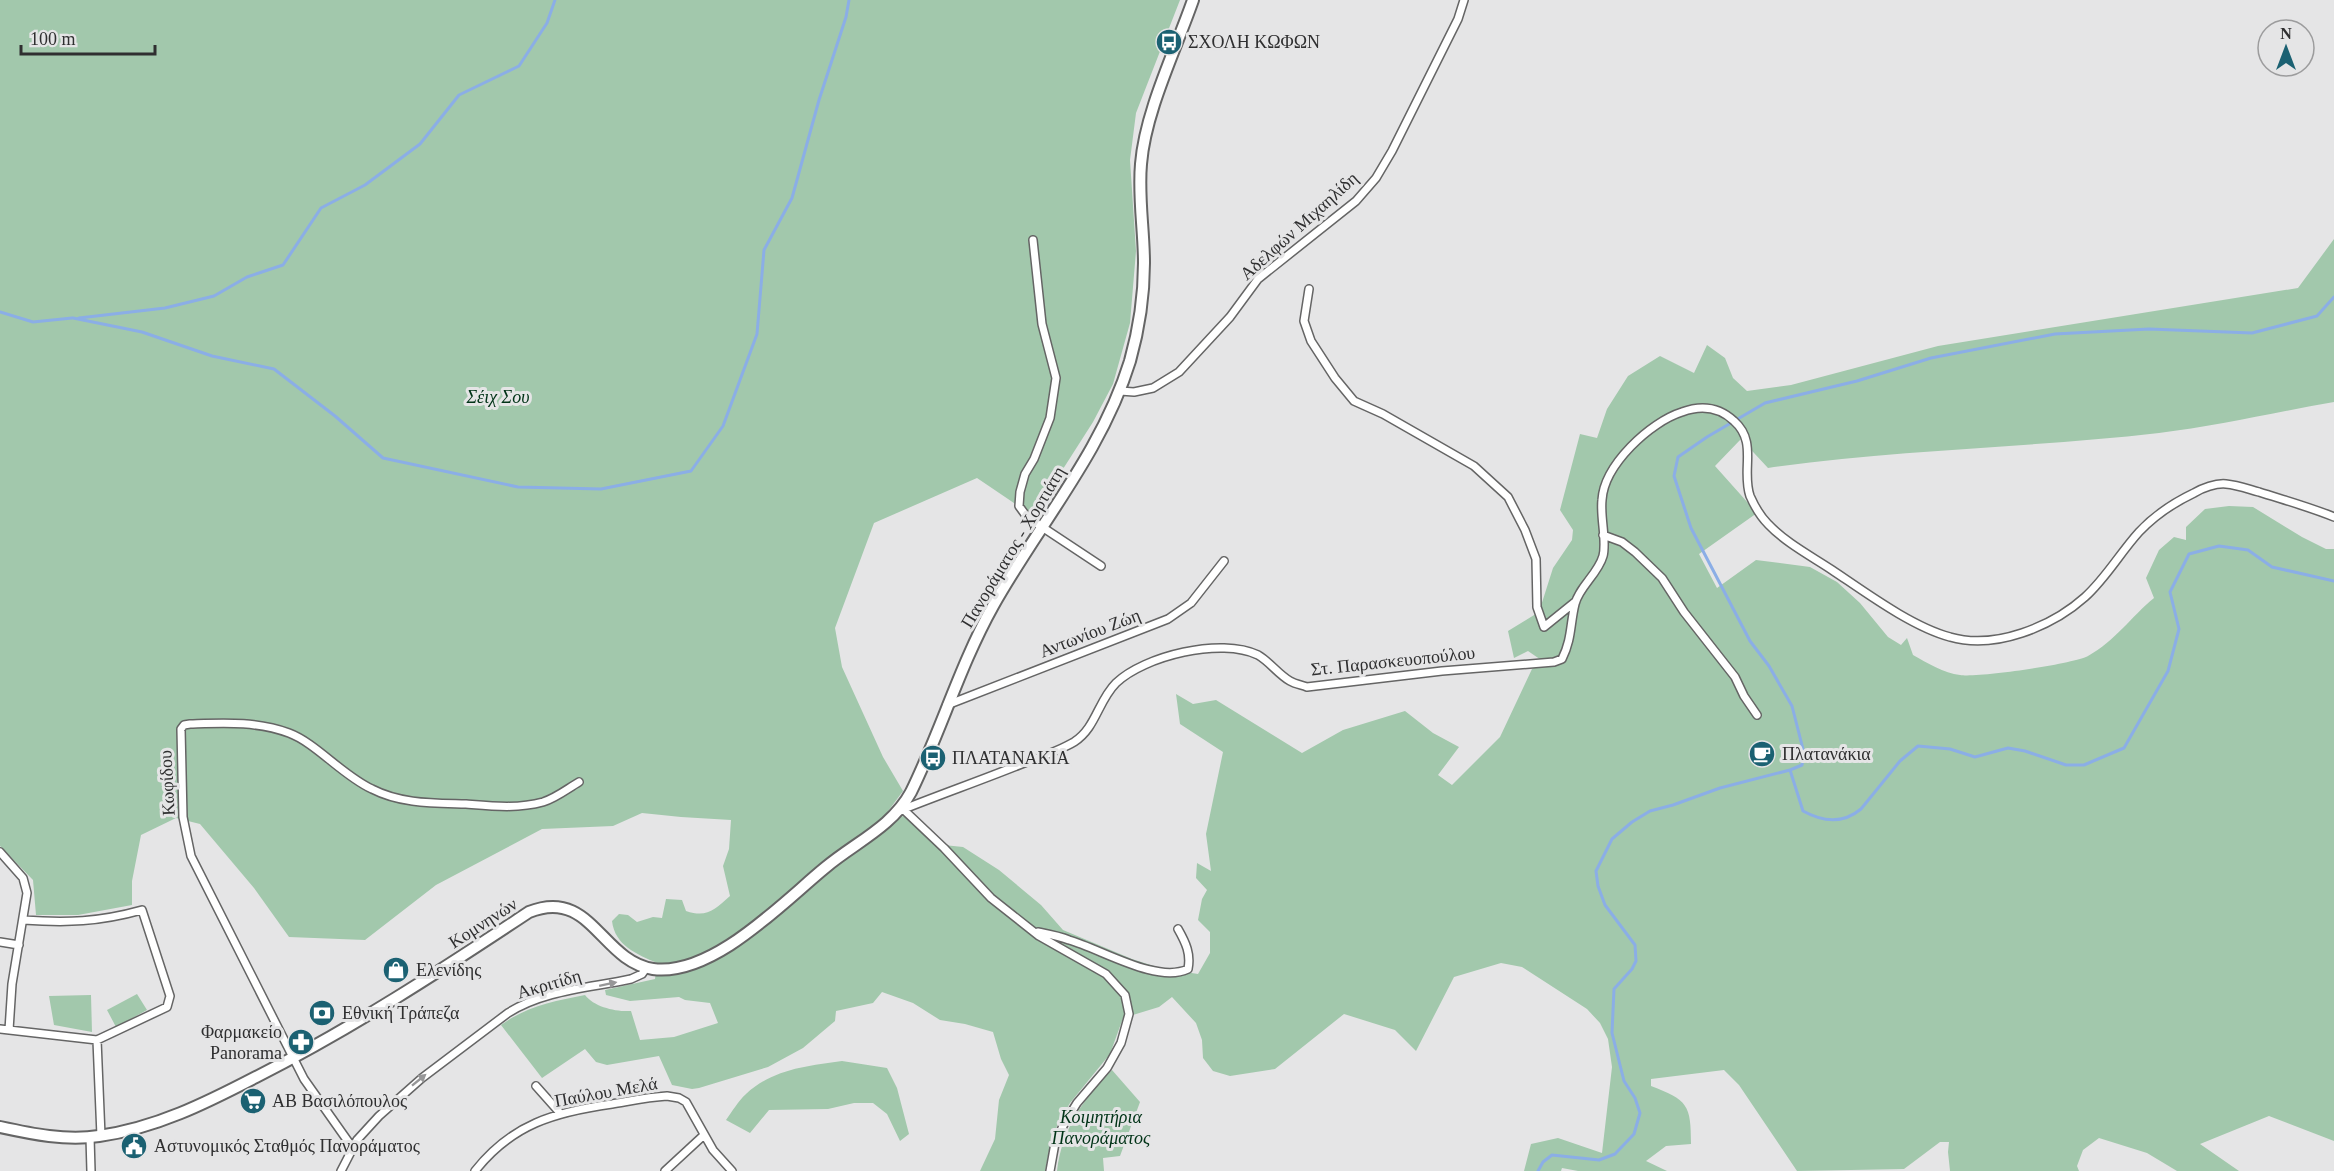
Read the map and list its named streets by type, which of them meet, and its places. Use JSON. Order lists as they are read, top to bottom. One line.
{"streets":{"main road":["Πανοράματος - Χορτιάτη","Κομνηνών"],"street":["Αδελφών Μιχαηλίδη","Αντωνίου Ζώη","Στ. Παρασκευοπούλου","Κωφίδου","Ακριτίδη","Παύλου Μελά"]},"crossings":[["Αδελφών Μιχαηλίδη","Πανοράματος - Χορτιάτη"],["Πανοράματος - Χορτιάτη","Αντωνίου Ζώη"],["Πανοράματος - Χορτιάτη","Στ. Παρασκευοπούλου"],["Πανοράματος - Χορτιάτη","Κομνηνών"],["Πανοράματος - Χορτιάτη","Ακριτίδη"],["Κωφίδου","Κομνηνών"],["Κωφίδου","Ακριτίδη"],["Κομνηνών","Ακριτίδη"]],"one_way":["Ακριτίδη"],"parks":["Σέιχ Σου","Κοιμητήρια Πανοράματος"],"places":{"bus stop":["ΣΧΟΛΗ ΚΩΦΩΝ","ΠΛΑΤΑΝΑΚΙΑ"],"cafe":["Πλατανάκια"],"shop":["Ελενίδης"],"bank":["Εθνική Τράπεζα"],"pharmacy":["Φαρμακείο Panorama"],"supermarket":["ΑΒ Βασιλόπουλος"],"public building":["Αστυνομικός Σταθμός Πανοράματος"]},"scale_bar":"100 m","north":"top"}
